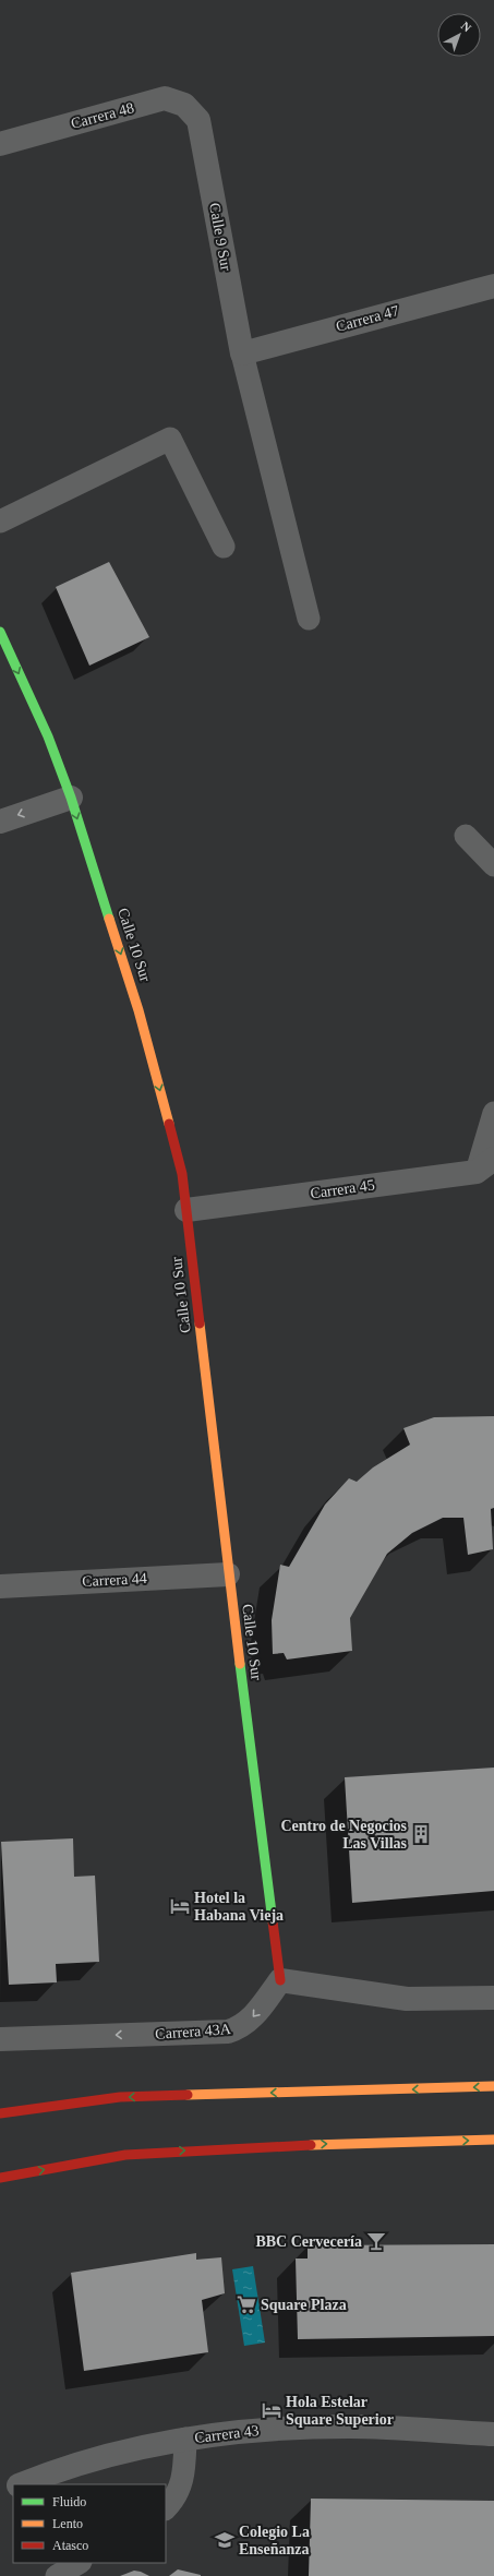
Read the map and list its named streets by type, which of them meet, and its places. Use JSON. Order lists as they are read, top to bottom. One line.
{"streets":{"street":["Carrera 48","Calle 9 Sur","Carrera 47","Calle 10 Sur","Carrera 45","Carrera 44","Carrera 43A","Carrera 43"]},"crossings":[["Carrera 48","Calle 9 Sur"],["Calle 9 Sur","Carrera 47"],["Calle 10 Sur","Carrera 45"],["Calle 10 Sur","Carrera 44"],["Calle 10 Sur","Carrera 43A"]],"one_way":["Calle 10 Sur"],"places":{"building":["Centro de Negocios Las Villas"],"hotel":["Hotel la Habana Vieja","Hola Estelar Square Superior"],"bar":["BBC Cervecería"],"supermarket":["Square Plaza"],"school or university":["Colegio La Enseñanza"]},"legend":["Fluido","Lento","Atasco"],"north":"top right"}
